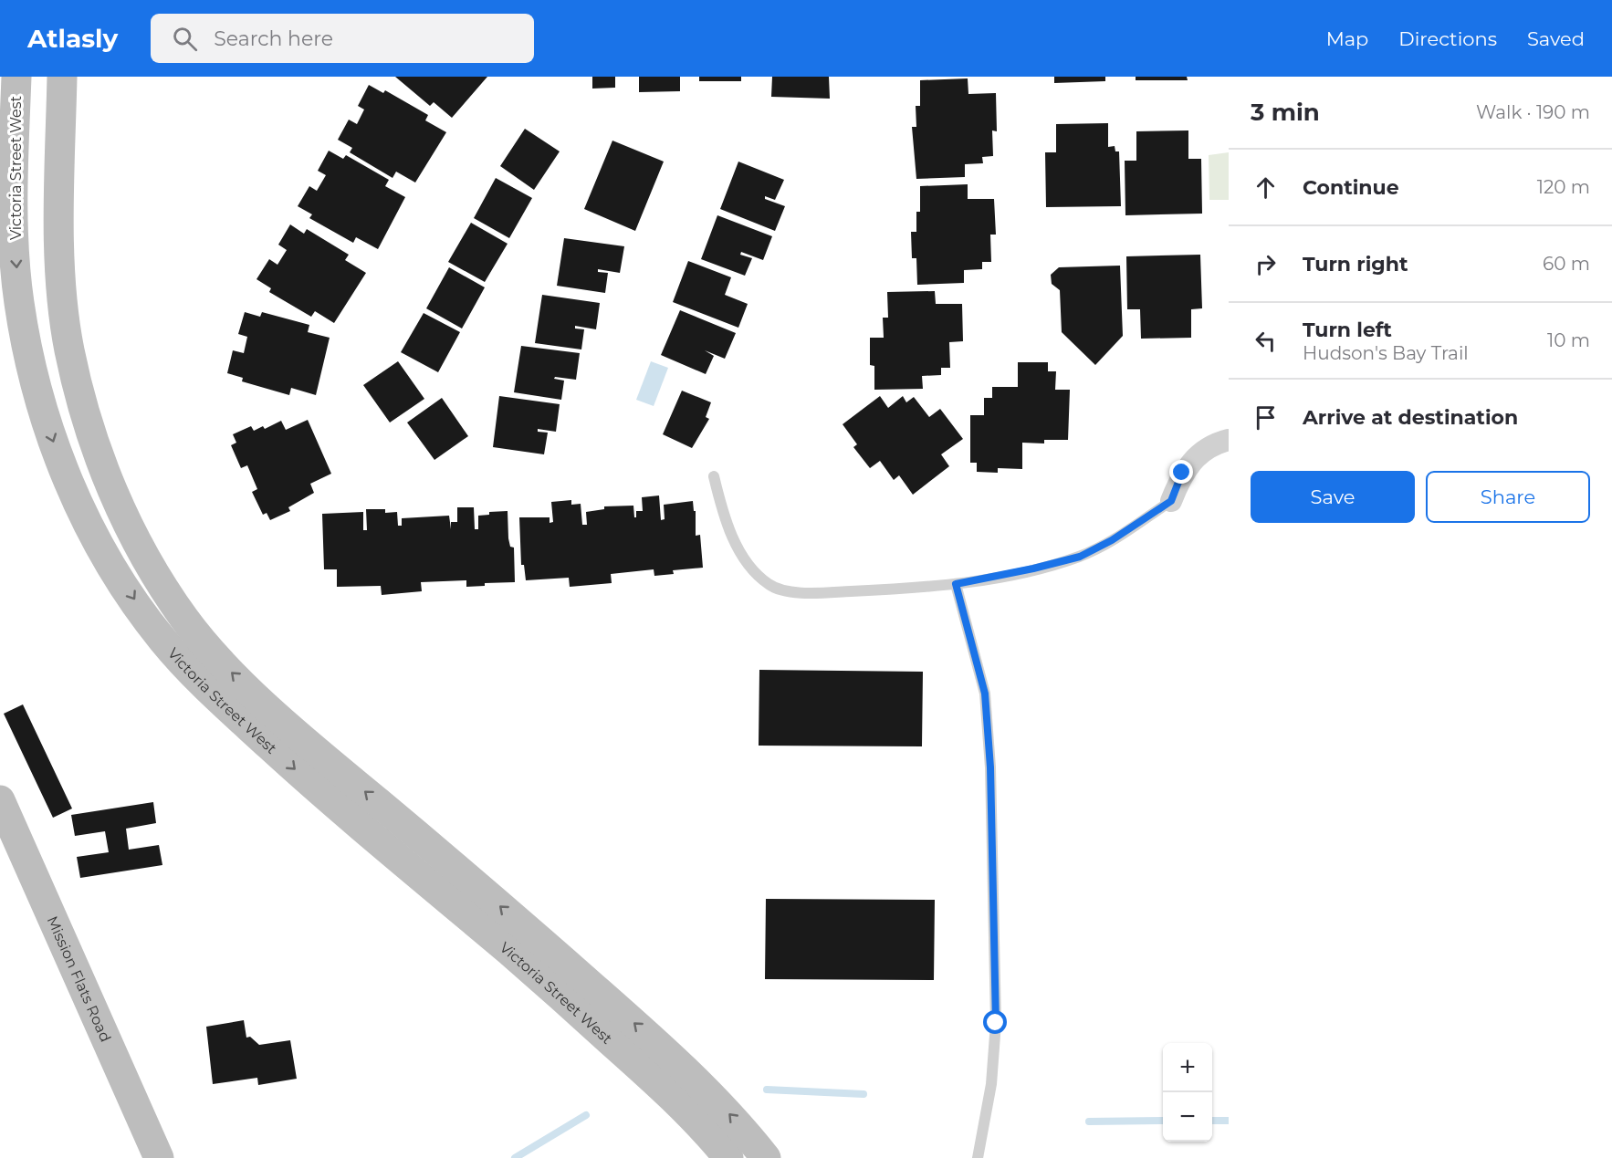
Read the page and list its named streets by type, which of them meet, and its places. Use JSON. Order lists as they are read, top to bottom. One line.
{"streets":{"main road":["Victoria Street West","Mission Flats Road"]},"page":{"header":"Atlasly","search":"Search here","nav":["Map","Directions","Saved"],"heading":["3 min","Walk · 190 m"],"list":[["Continue","120 m"],["Turn right","60 m"],["Turn left","Hudson's Bay Trail","10 m"],"Arrive at destination"],"buttons":["Save","Share"],"map_buttons":["+","−"]}}
